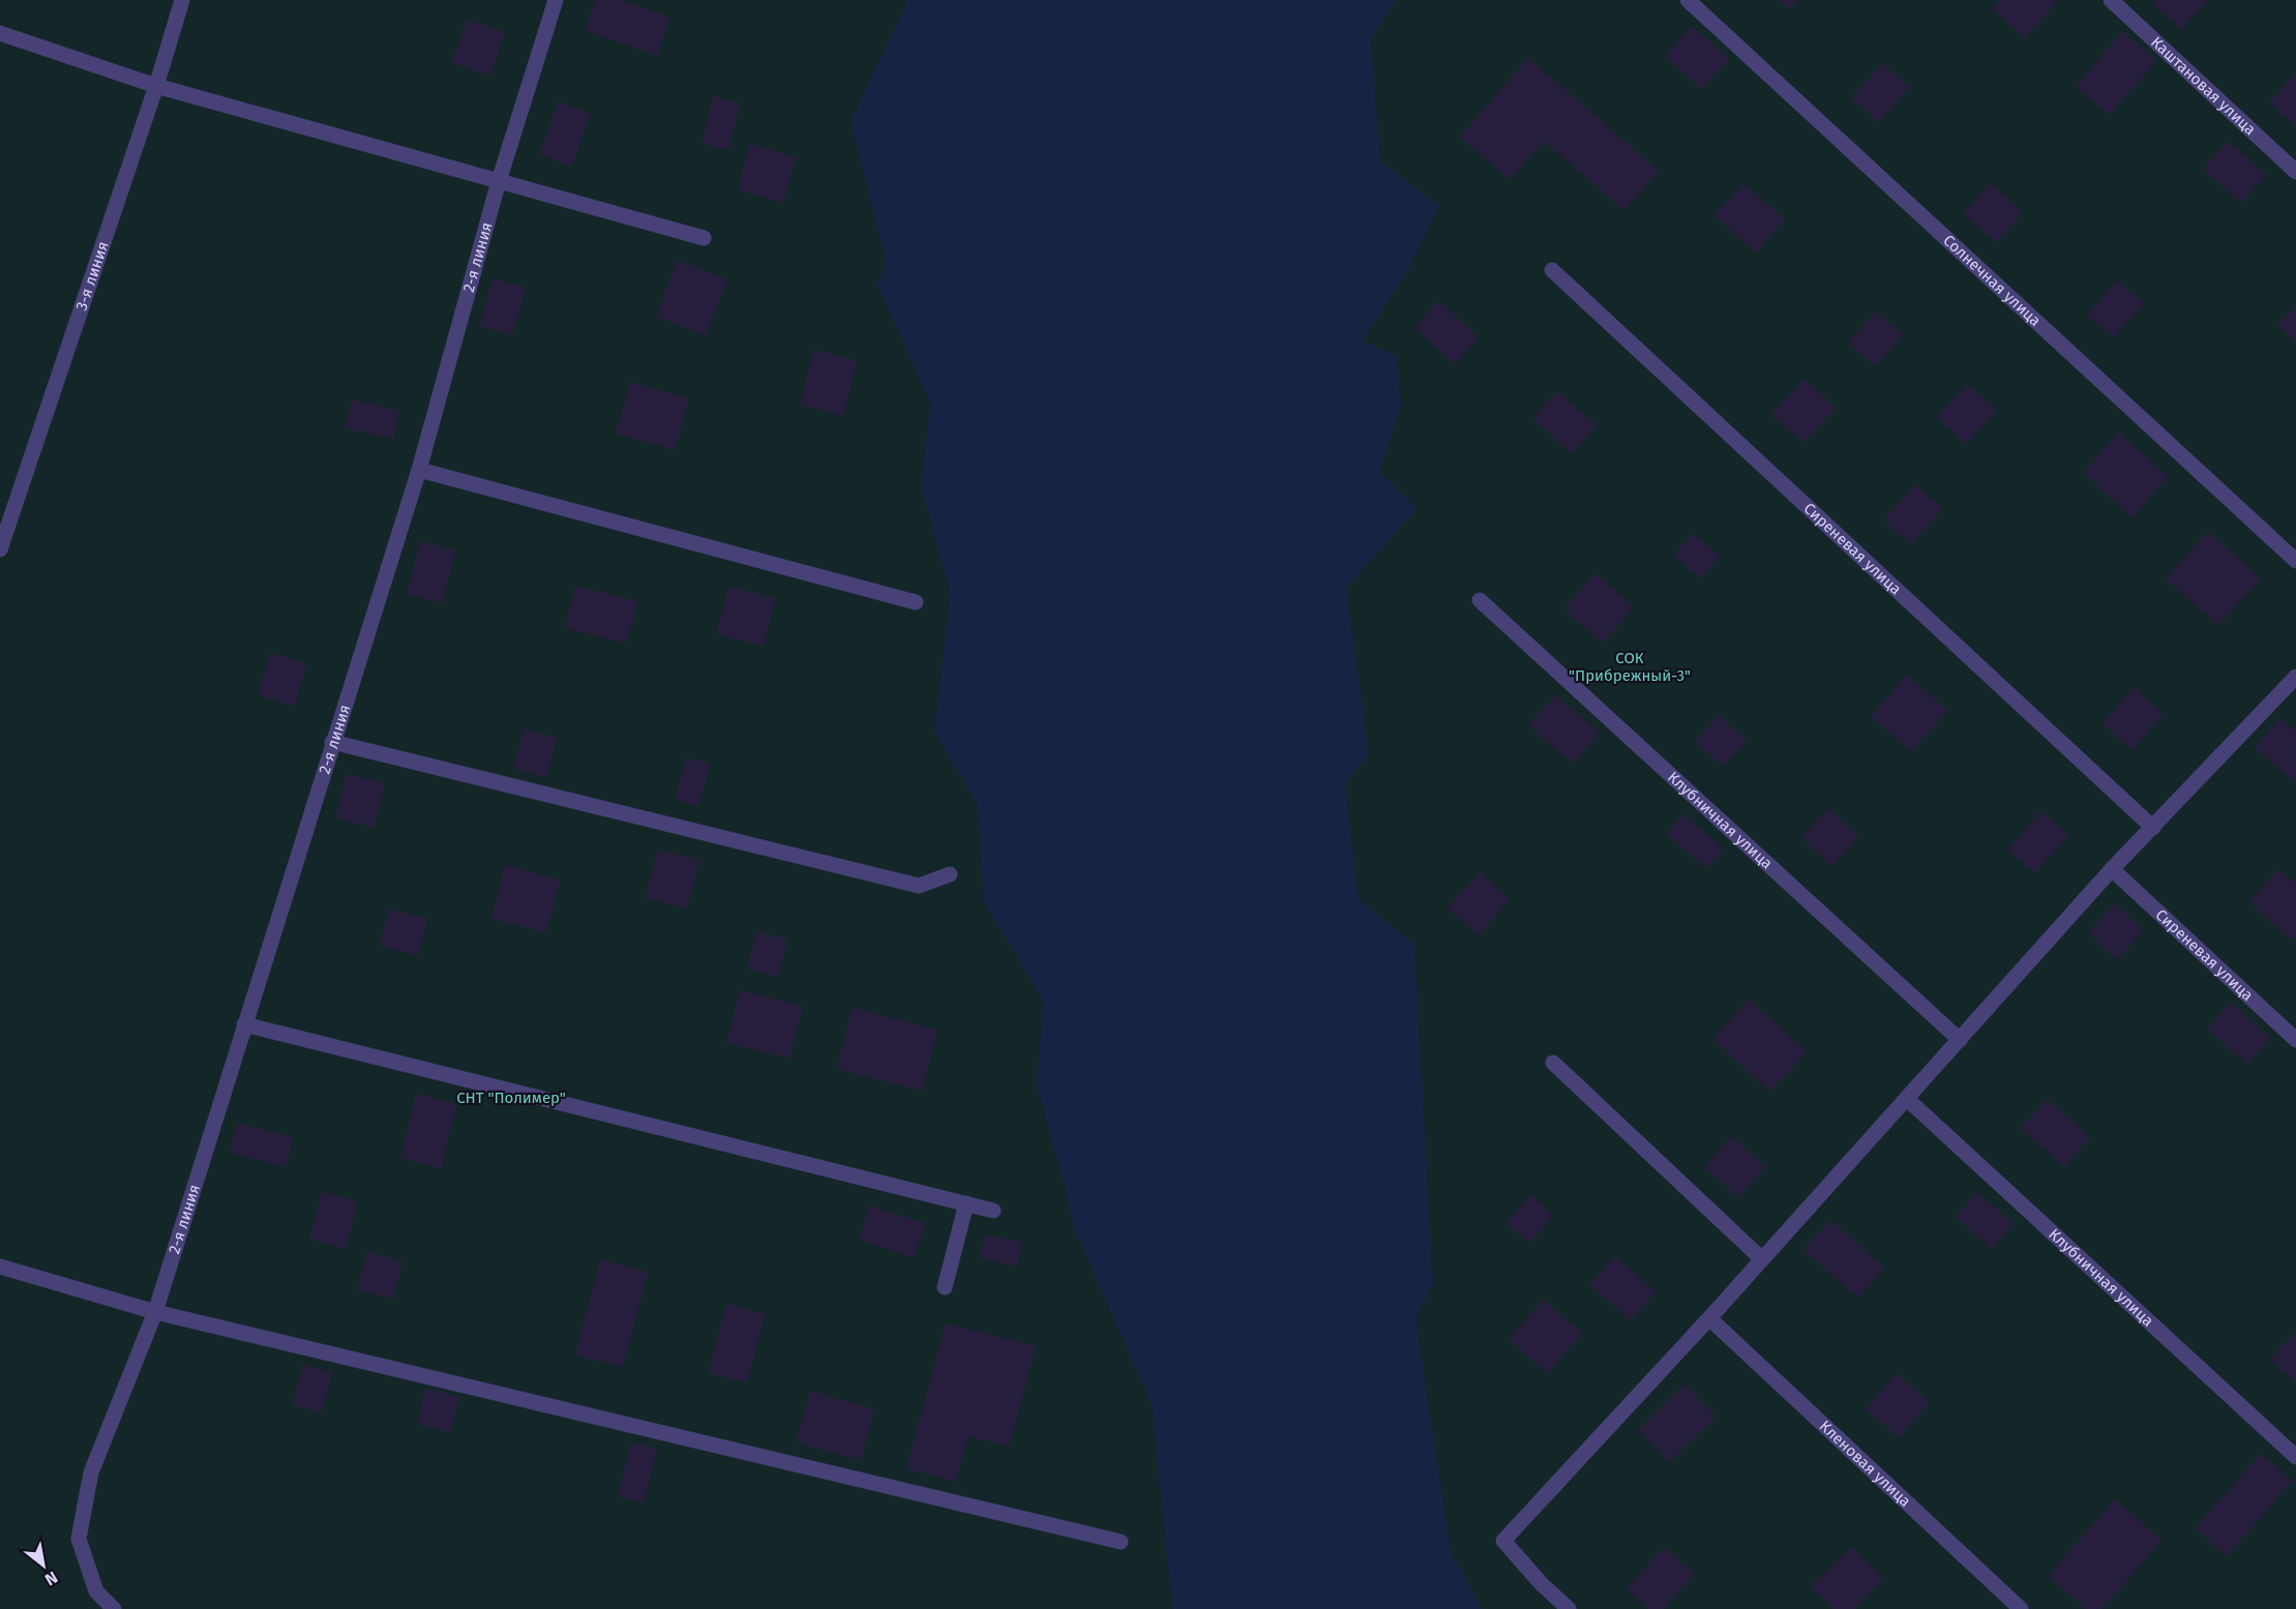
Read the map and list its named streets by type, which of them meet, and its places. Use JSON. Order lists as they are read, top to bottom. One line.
{"streets":{"street":["Каштановая улица","2-я линия","3-я линия","Солнечная улица","Сиреневая улица","Клубничная улица","Кленовая улица"]},"parks":["СОК \"Прибрежный-3\"","СНТ \"Полимер\""],"north":"bottom right"}
